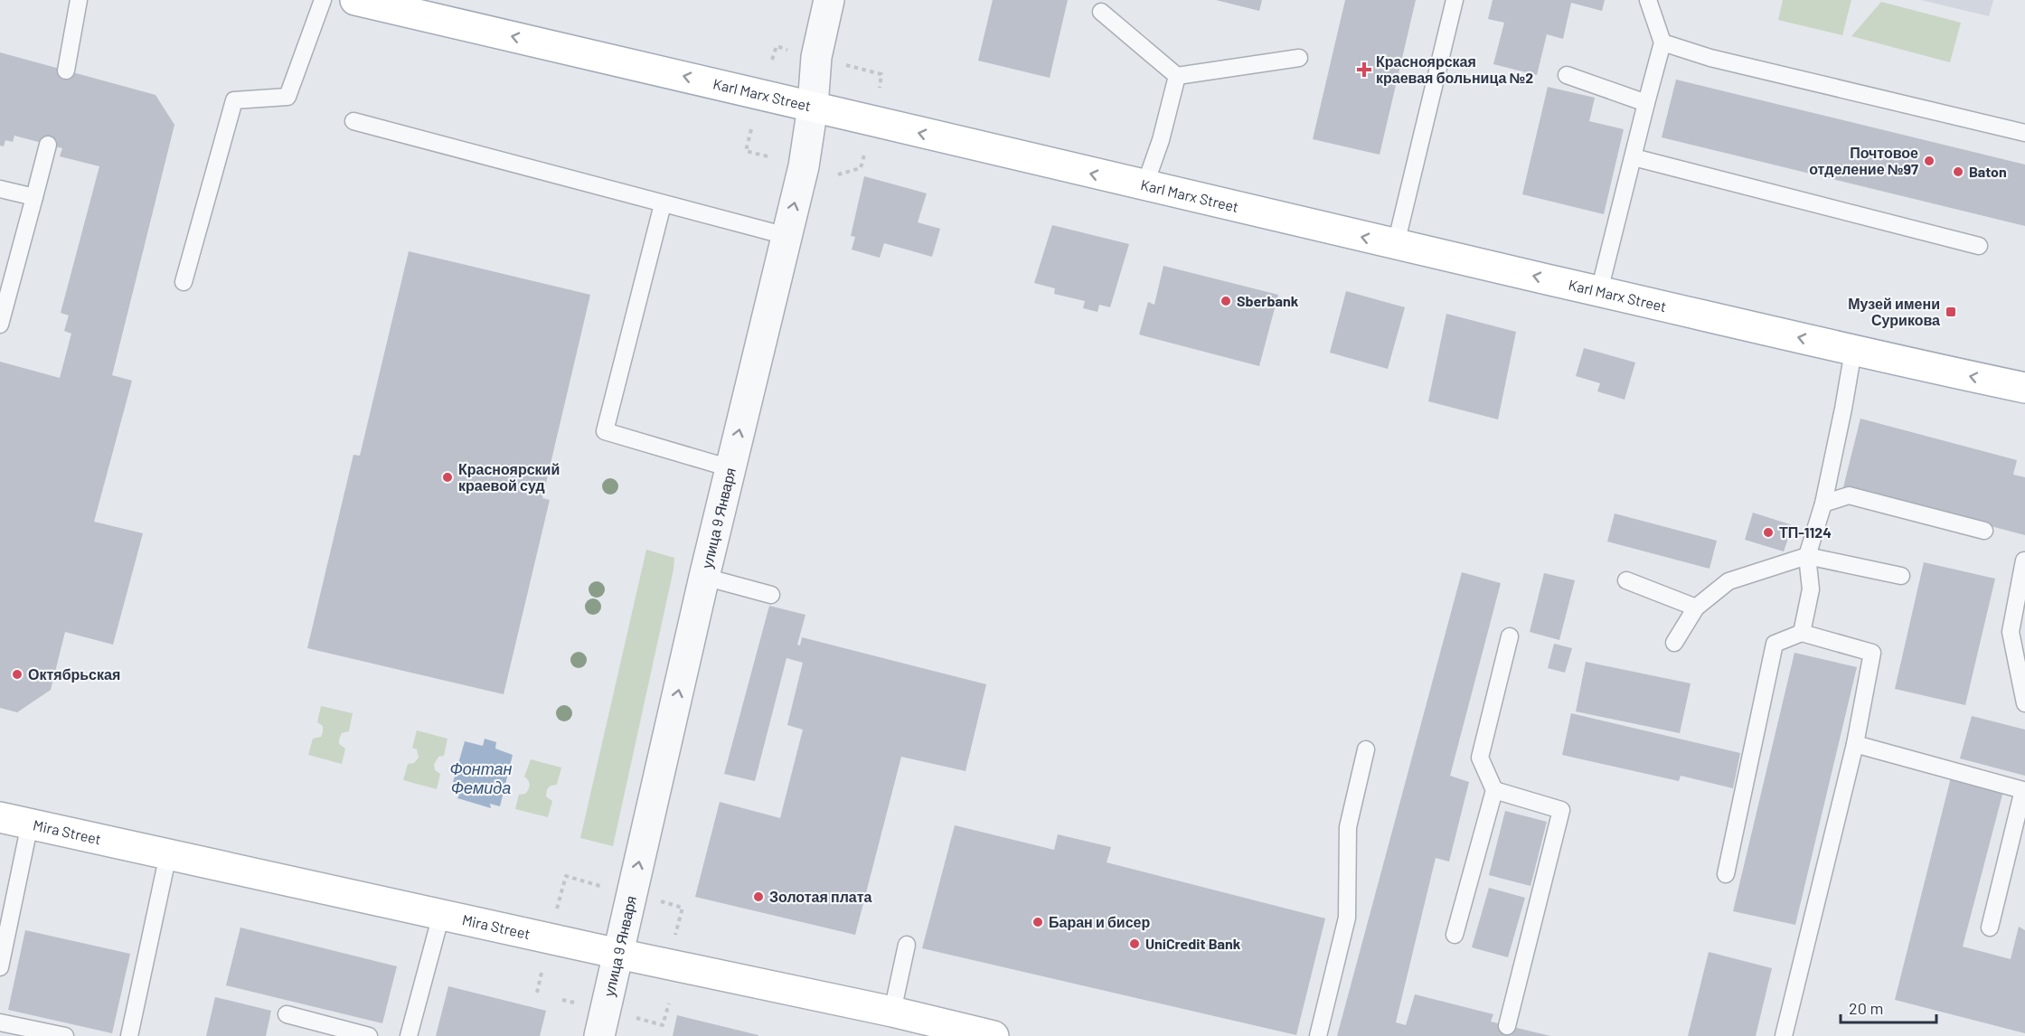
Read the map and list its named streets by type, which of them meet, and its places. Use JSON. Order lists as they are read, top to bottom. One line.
{"streets":{"main road":["Karl Marx Street","Mira Street"],"street":["улица 9 Января"]},"crossings":[["Karl Marx Street","улица 9 Января"],["улица 9 Января","Mira Street"]],"one_way":["Karl Marx Street","улица 9 Января"],"water":["Фонтан Фемида"],"places":{"health":["Красноярская краевая больница №2"],"other":["Почтовое отделение №97","Baton","Sberbank","Красноярский краевой суд","ТП-1124","Октябрьская","Золотая плата","Баран и бисер","UniCredit Bank"],"transit":["Музей имени Сурикова"]},"scale_bar":"20 m"}
